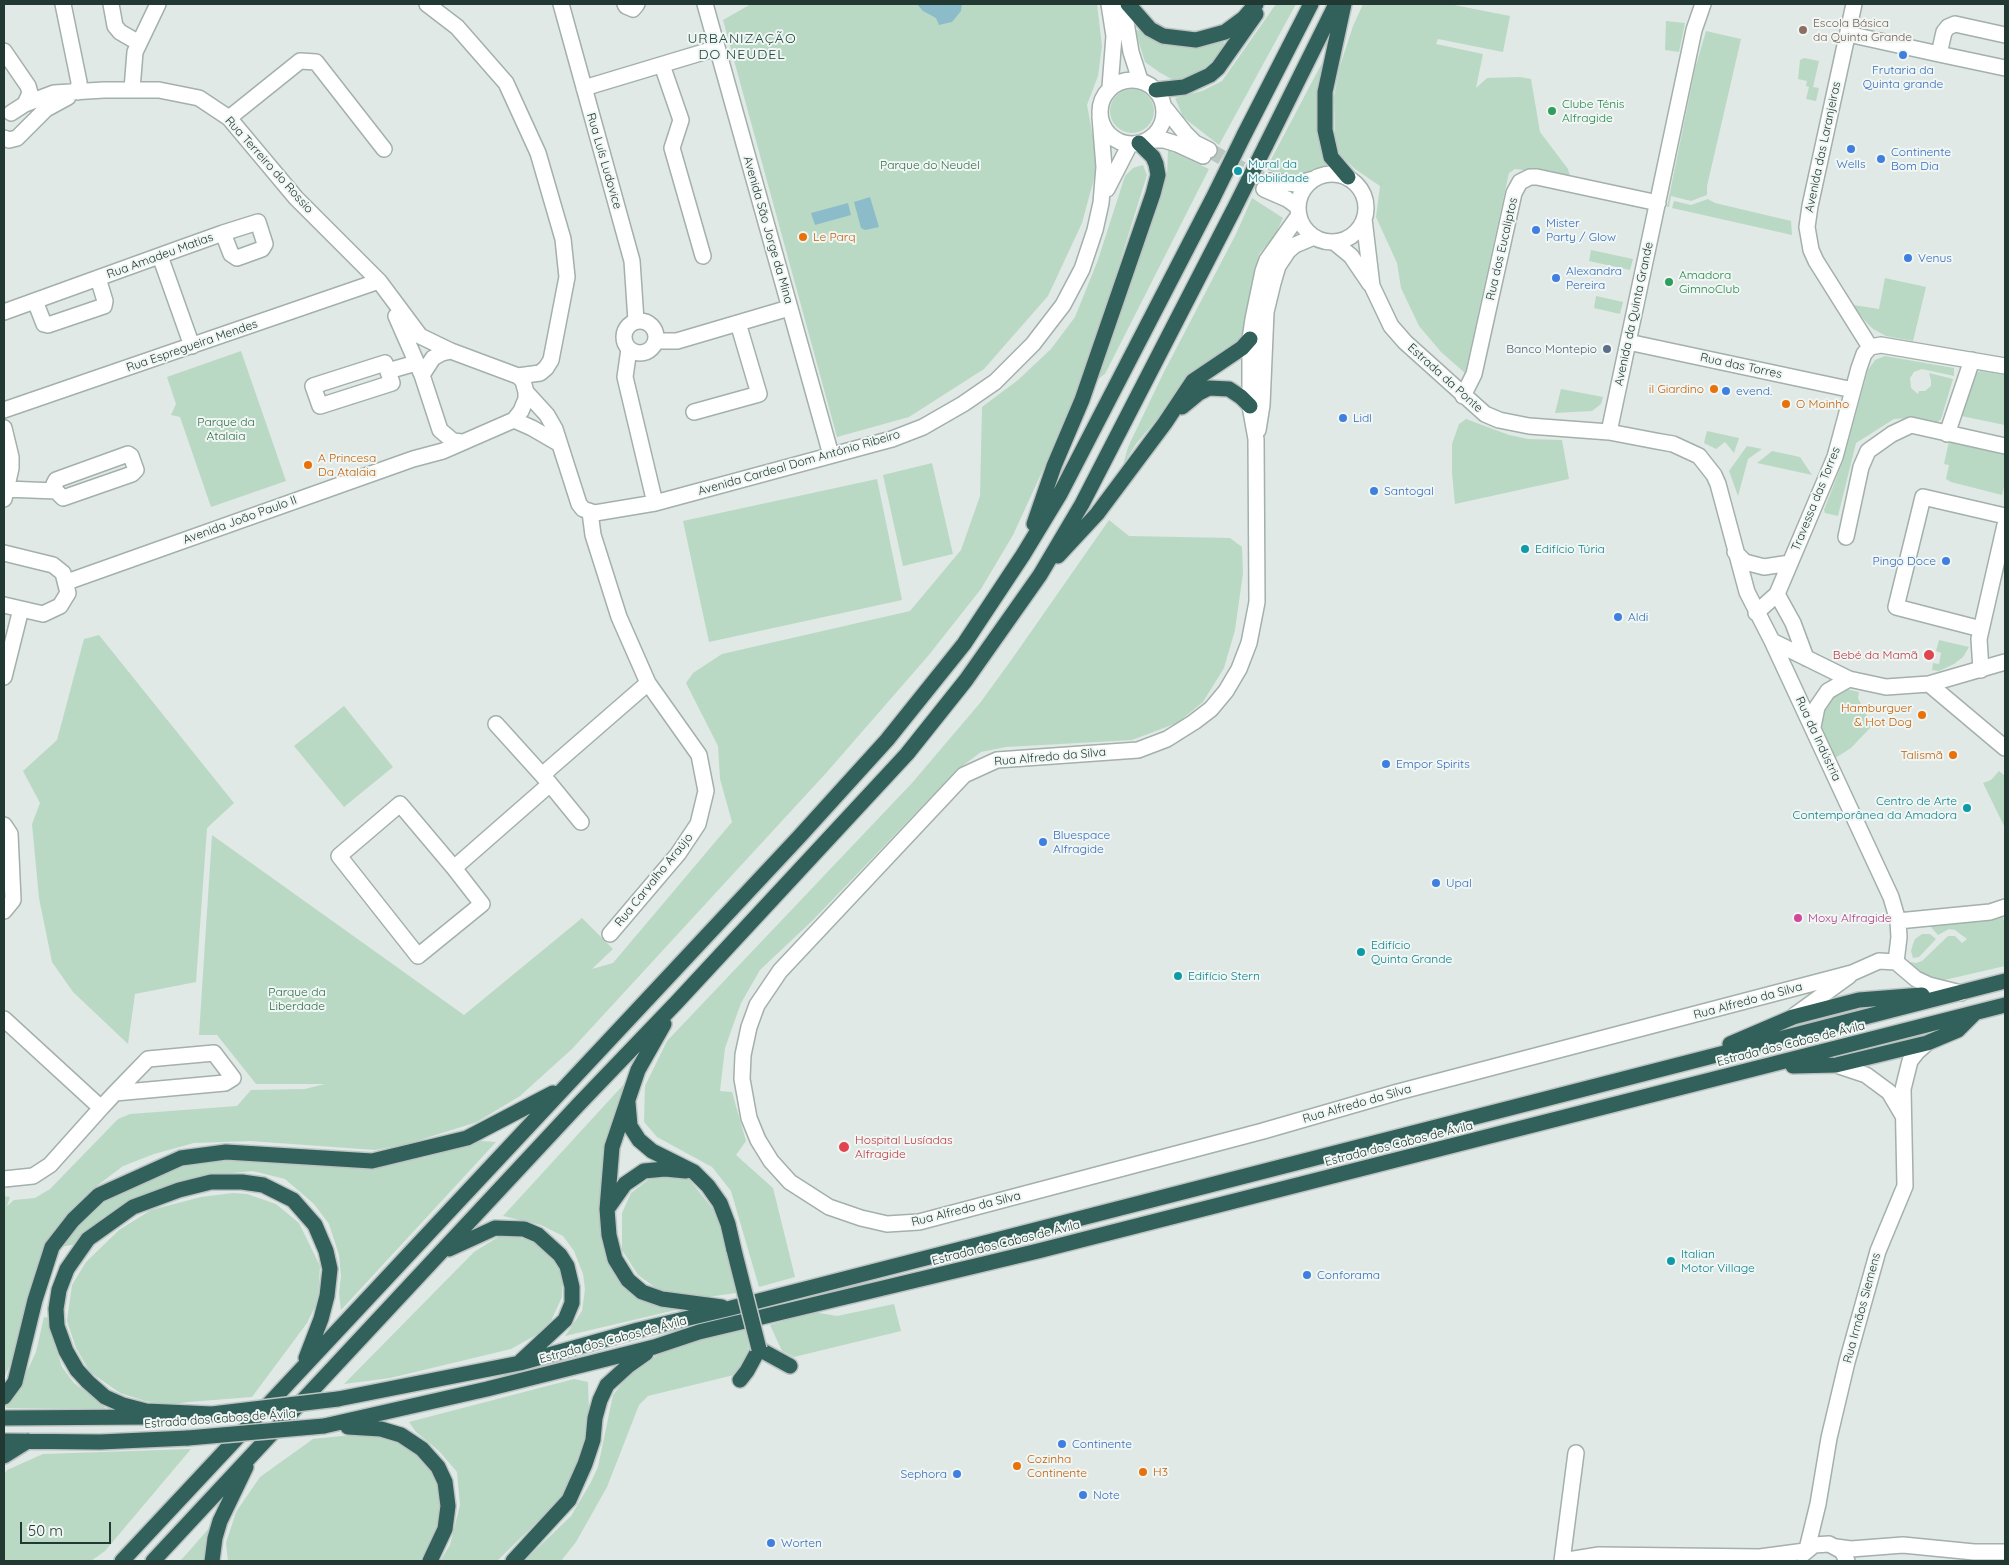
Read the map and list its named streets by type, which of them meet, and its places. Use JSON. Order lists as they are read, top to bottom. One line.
{"streets":{"highway":["Estrada dos Cabos de Ávila"],"street":["Avenida das Laranjeiras","Rua Luís Ludovice","Rua Terreiro do Rossio","Avenida São Jorge da Mina","Rua dos Eucaliptos","Rua Amadeu Matias","Avenida da Quinta Grande","Rua Espregueira Mendes","Rua das Torres","Estrada da Ponte","Avenida Cardeal Dom António Ribeiro","Travessa das Torres","Avenida João Paulo II","Rua da Indústria","Rua Alfredo da Silva","Rua Carvalho Araújo","Rua Irmãos Siemens"]},"crossings":[["Avenida das Laranjeiras","Travessa das Torres"],["Rua Terreiro do Rossio","Rua Espregueira Mendes"],["Rua Terreiro do Rossio","Avenida João Paulo II"],["Avenida São Jorge da Mina","Avenida Cardeal Dom António Ribeiro"],["Rua dos Eucaliptos","Avenida da Quinta Grande"],["Rua dos Eucaliptos","Estrada da Ponte"],["Avenida da Quinta Grande","Rua das Torres"],["Avenida da Quinta Grande","Estrada da Ponte"],["Rua das Torres","Travessa das Torres"],["Estrada da Ponte","Rua Alfredo da Silva"],["Avenida Cardeal Dom António Ribeiro","Rua Carvalho Araújo"],["Rua da Indústria","Rua Alfredo da Silva"]],"districts":["URBANIZAÇÃO DO NEUDEL"],"parks":["Parque do Neudel","Parque da Atalaia","Parque da Liberdade"],"places":["Escola Básica da Quinta Grande","Frutaria da Quinta grande","Clube Ténis Alfragide","Wells","Continente Bom Dia","Mural da Mobilidade","Mister Party / Glow","Le Parq","Venus","Alexandra Pereira","Amadora GimnoClub","Banco Montepio","il Giardino","evend.","O Moinho","Lidl","A Princesa Da Atalaia","Santogal","Edifício Túria","Pingo Doce","Aldi","Bebé da Mamã","Hamburguer & Hot Dog","Talismã","Empor Spirits","Centro de Arte Contemporânea da Amadora","Bluespace Alfragide","Upal","Moxy Alfragide","Edifício Quinta Grande","Edifício Stern","Hospital Lusíadas Alfragide","Italian Motor Village","Conforama","Continente","Cozinha Continente","H3","Sephora","Note","Worten"],"scale_bar":"50 m"}
